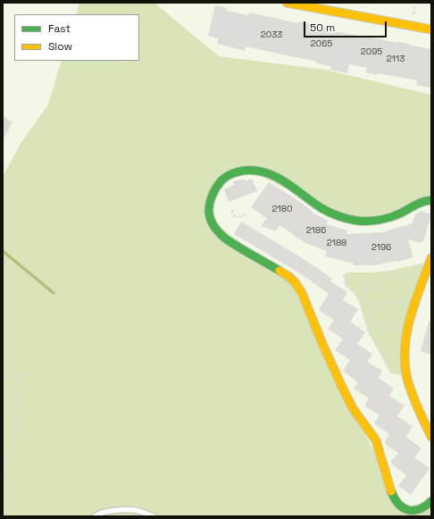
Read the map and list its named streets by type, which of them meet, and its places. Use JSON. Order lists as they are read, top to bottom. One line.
{"house_numbers":["2033","2065","2095","2113","2180","2186","2188","2196"],"legend":["Fast","Slow"],"scale_bar":"50 m"}
